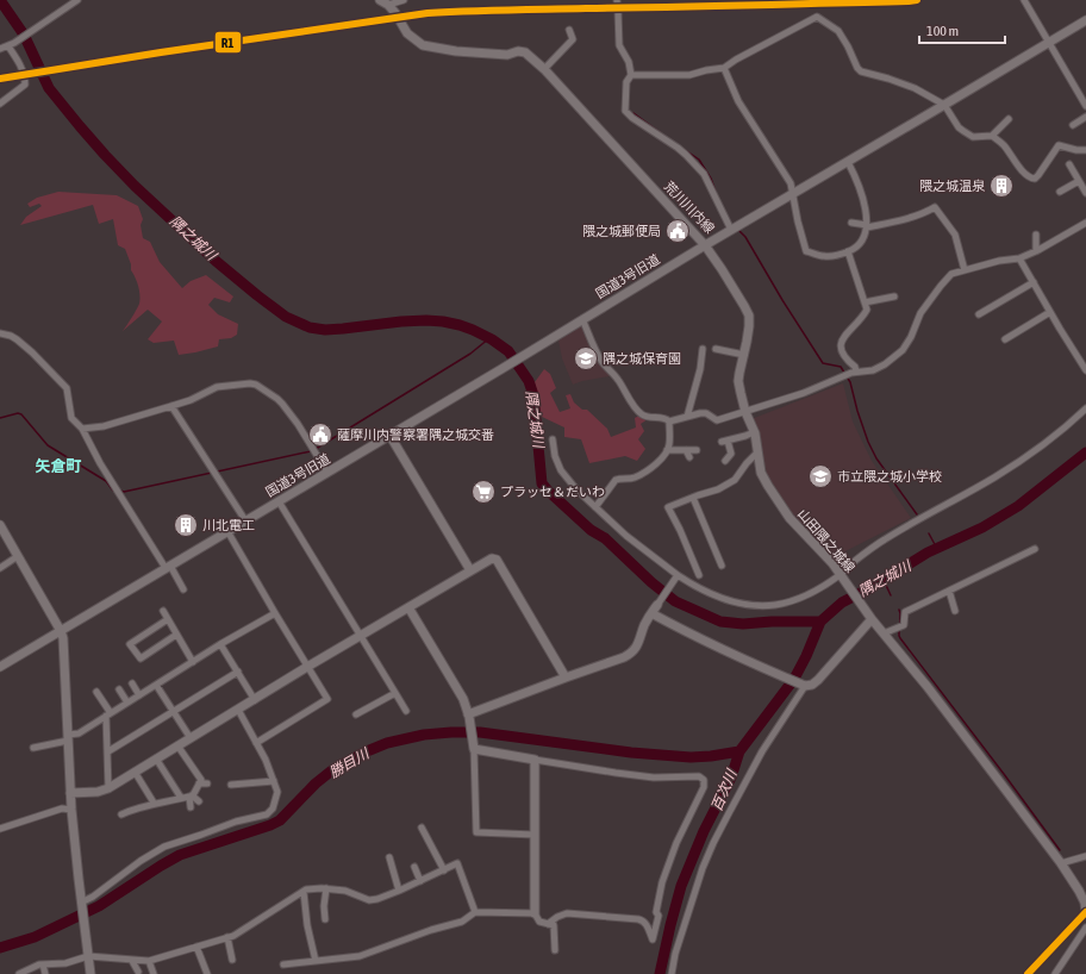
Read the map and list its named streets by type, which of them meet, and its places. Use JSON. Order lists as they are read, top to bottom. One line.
{"streets":{"street":["荒川川内線","国道3号旧道","山田隈之城線"]},"crossings":[["荒川川内線","国道3号旧道"],["荒川川内線","山田隈之城線"],["国道3号旧道","山田隈之城線"]],"districts":["矢倉町"],"water":["隅之城川","勝目川","百次川"],"places":{"building":["隈之城温泉","川北電工"],"public building":["隈之城郵便局","薩摩川内警察署隅之城交番"],"school or university":["隅之城保育園","市立隈之城小学校"],"supermarket":["プラッセ＆だいわ"]},"lines":["transit line R1"],"scale_bar":"100 m"}
